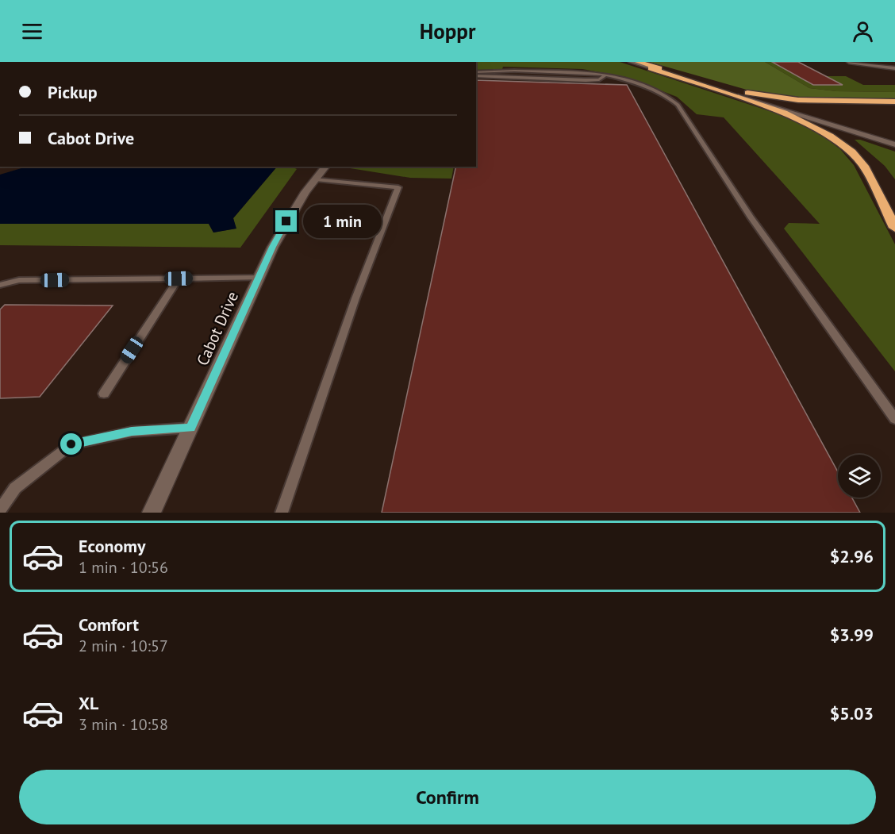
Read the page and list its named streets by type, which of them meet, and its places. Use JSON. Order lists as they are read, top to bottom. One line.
{"streets":{"street":["Cabot Drive"]},"page":{"header":"Hoppr","banner":["Pickup","Cabot Drive"],"bubble":"1 min","list":[{"name":"Economy","note":"1 min · 10:56","value":"$2.96"},{"name":"Comfort","note":"2 min · 10:57","value":"$3.99"},{"name":"XL","note":"3 min · 10:58","value":"$5.03"}],"buttons":"Confirm"}}
